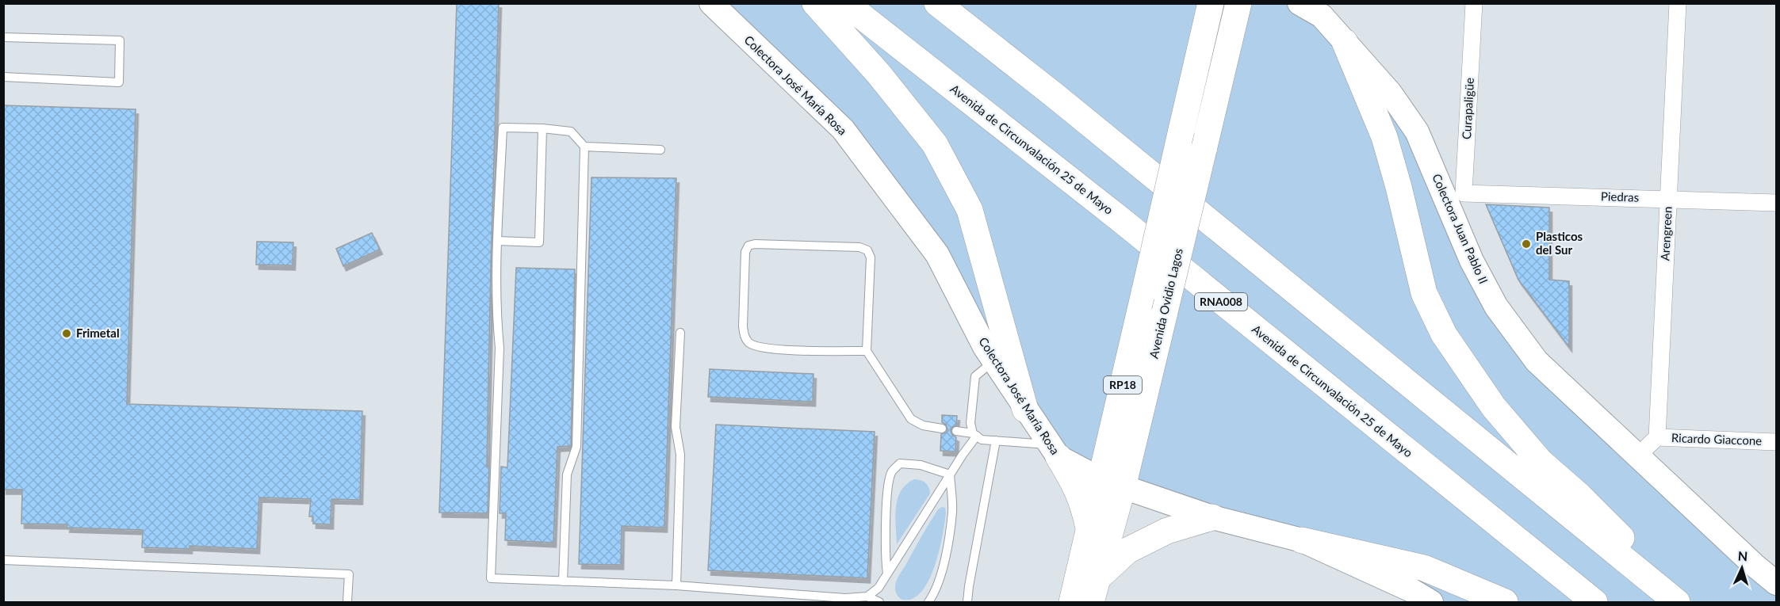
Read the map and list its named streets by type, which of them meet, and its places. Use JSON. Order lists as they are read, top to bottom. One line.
{"streets":{"main road":["Colectora José María Rosa","Avenida de Circunvalación 25 de Mayo","Colectora Juan Pablo II","RNA008","Avenida Ovidio Lagos","RP18"],"street":["Curapaligüe","Piedras","Arengreen","Ricardo Giaccone"]},"crossings":[["Colectora José María Rosa","Avenida Ovidio Lagos"],["Colectora José María Rosa","RP18"],["Curapaligüe","Piedras"],["Curapaligüe","Colectora Juan Pablo II"],["Piedras","Colectora Juan Pablo II"],["Piedras","Arengreen"],["Arengreen","Ricardo Giaccone"],["Avenida Ovidio Lagos","RP18"]],"places":["Plasticos del Sur","Frimetal"],"north":"top"}
